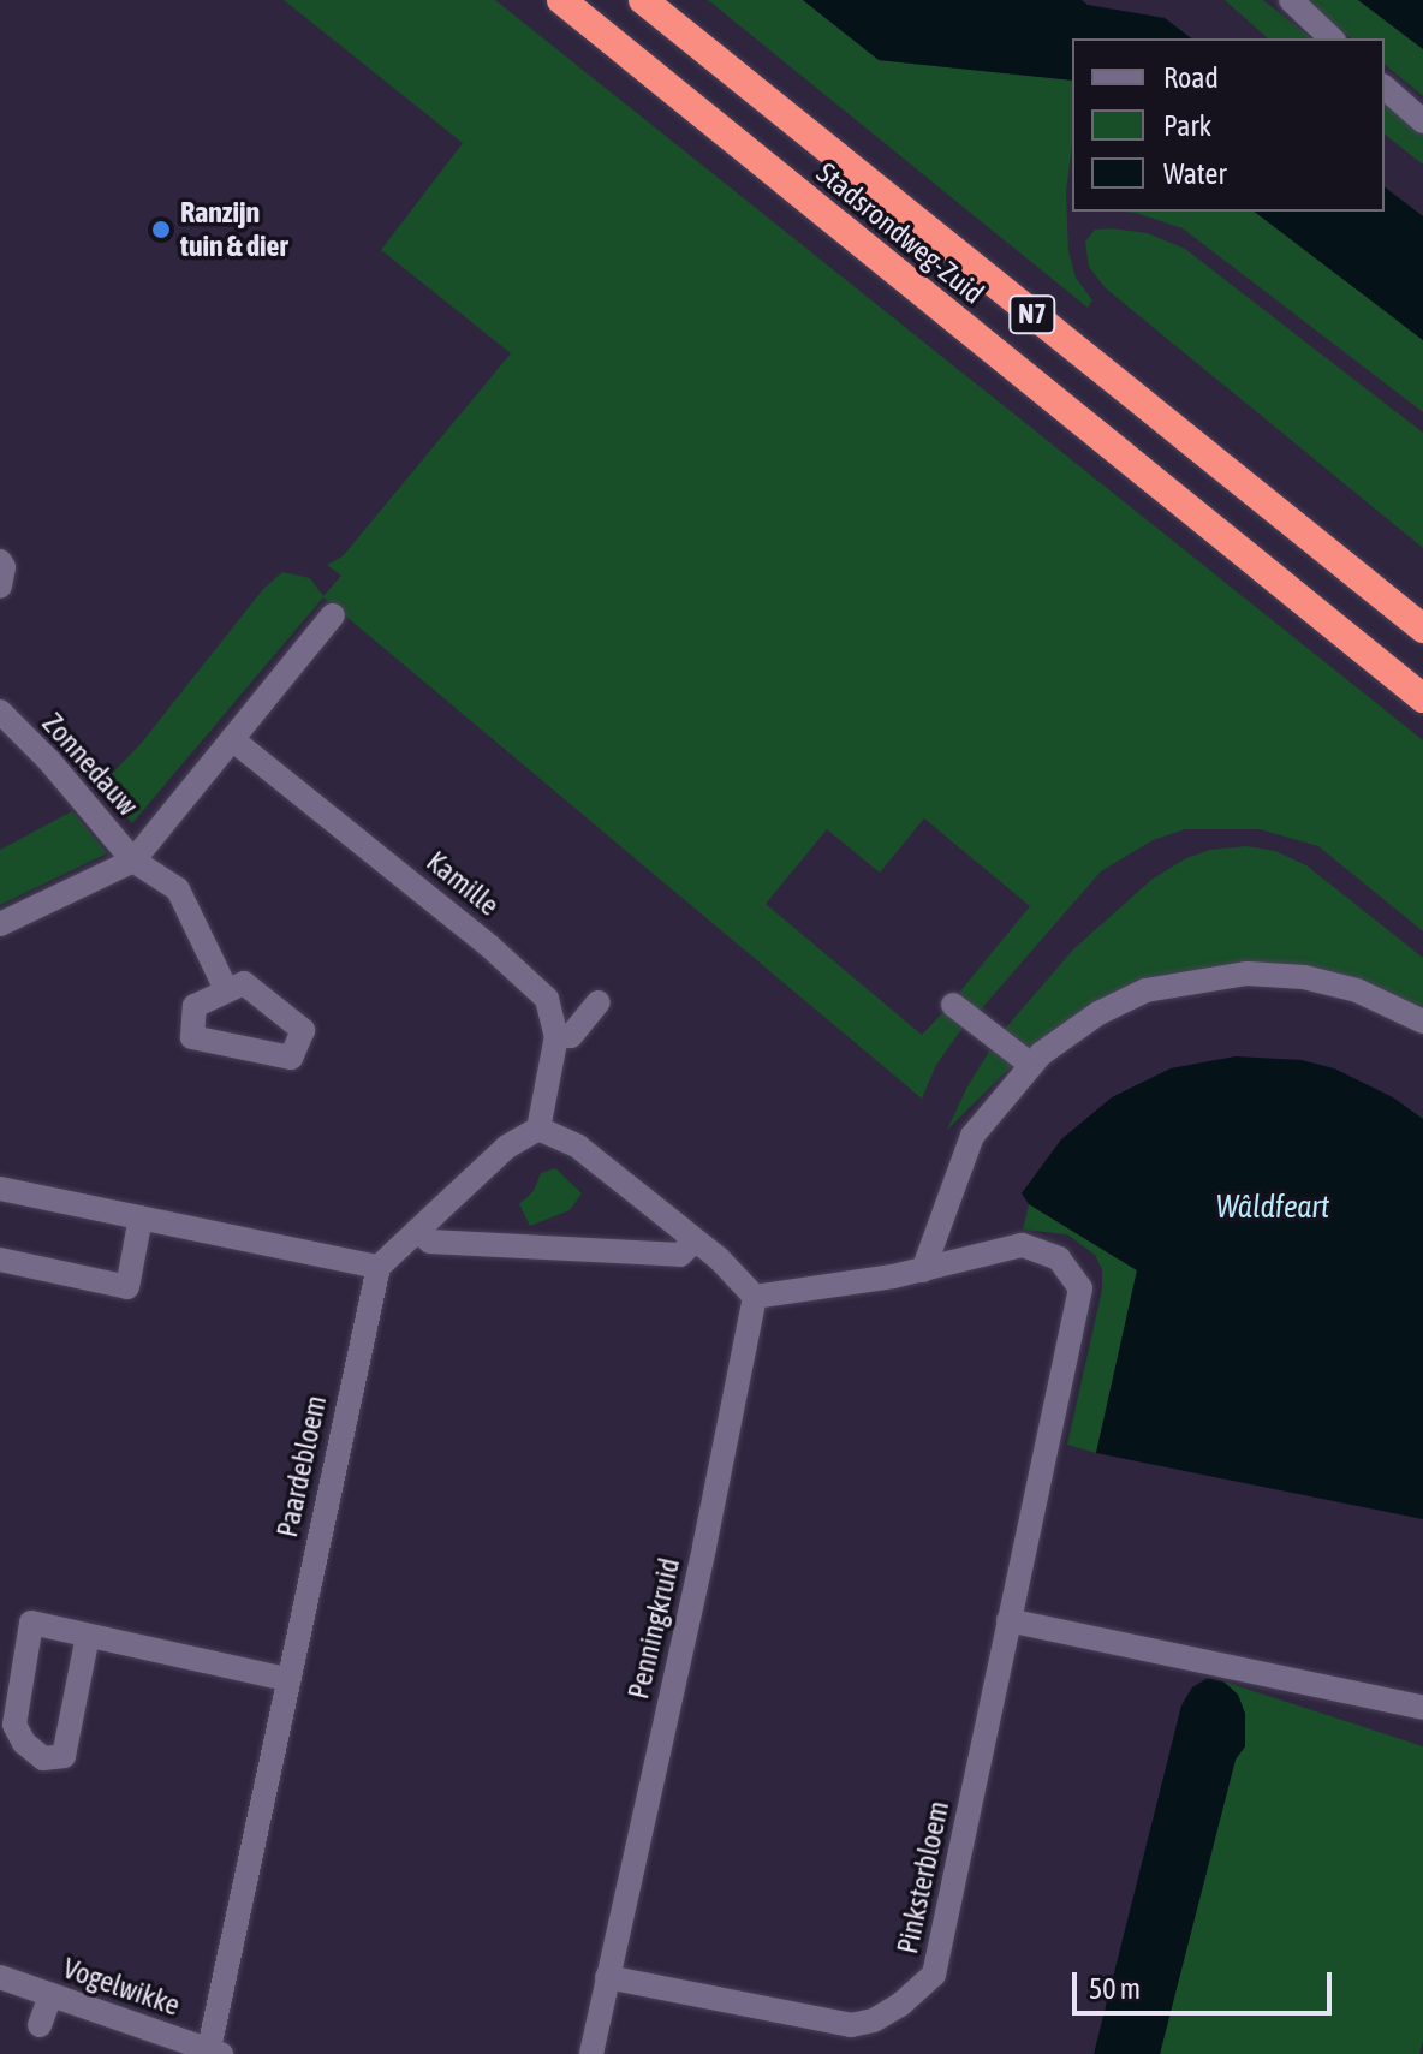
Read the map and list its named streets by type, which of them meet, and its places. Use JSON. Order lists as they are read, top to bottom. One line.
{"streets":{"highway":["Stadsrondweg-Zuid","N7"],"street":["Zonnedauw","Kamille","Paardebloem","Penningkruid","Pinksterbloem","Vogelwikke"]},"crossings":[["Paardebloem","Vogelwikke"],["Penningkruid","Pinksterbloem"]],"water":["Wâldfeart"],"places":["Ranzijn tuin & dier"],"legend":["Road","Park","Water"],"scale_bar":"50 m"}
